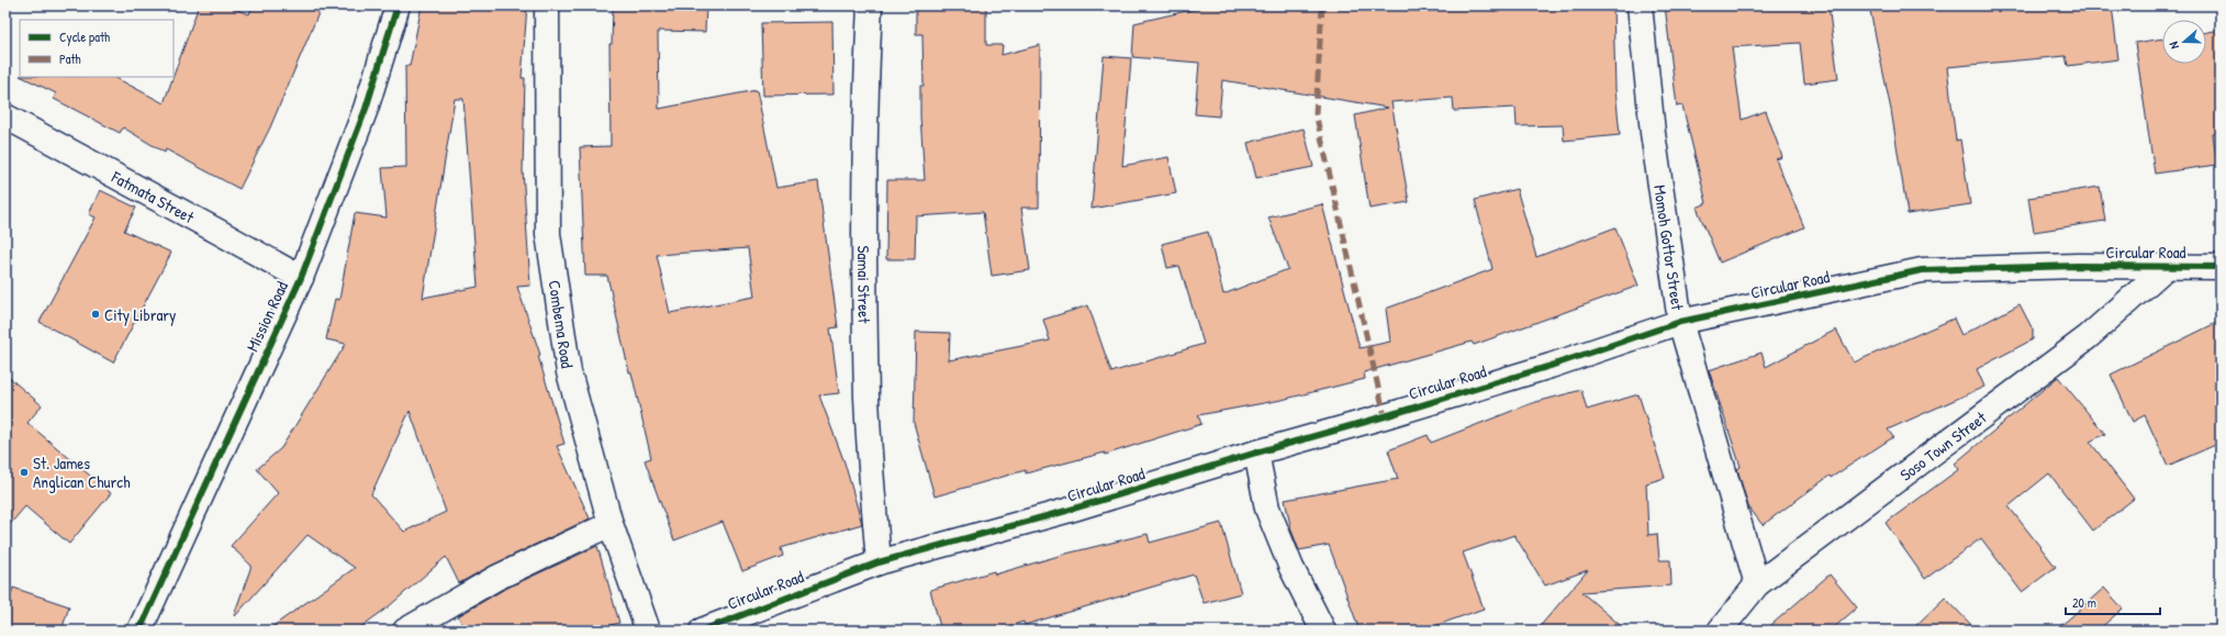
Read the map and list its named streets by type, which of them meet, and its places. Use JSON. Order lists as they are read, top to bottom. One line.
{"streets":{"street":["Fatmata Street","Momoh Gottor Street","Circular Road","Samai Street","Mission Road","Combema Road","Soso Town Street"]},"crossings":[["Fatmata Street","Mission Road"],["Momoh Gottor Street","Circular Road"],["Momoh Gottor Street","Soso Town Street"],["Circular Road","Samai Street"],["Circular Road","Soso Town Street"]],"places":["City Library","St. James Anglican Church"],"legend":["Cycle path","Path"],"scale_bar":"20 m","north":"left"}
